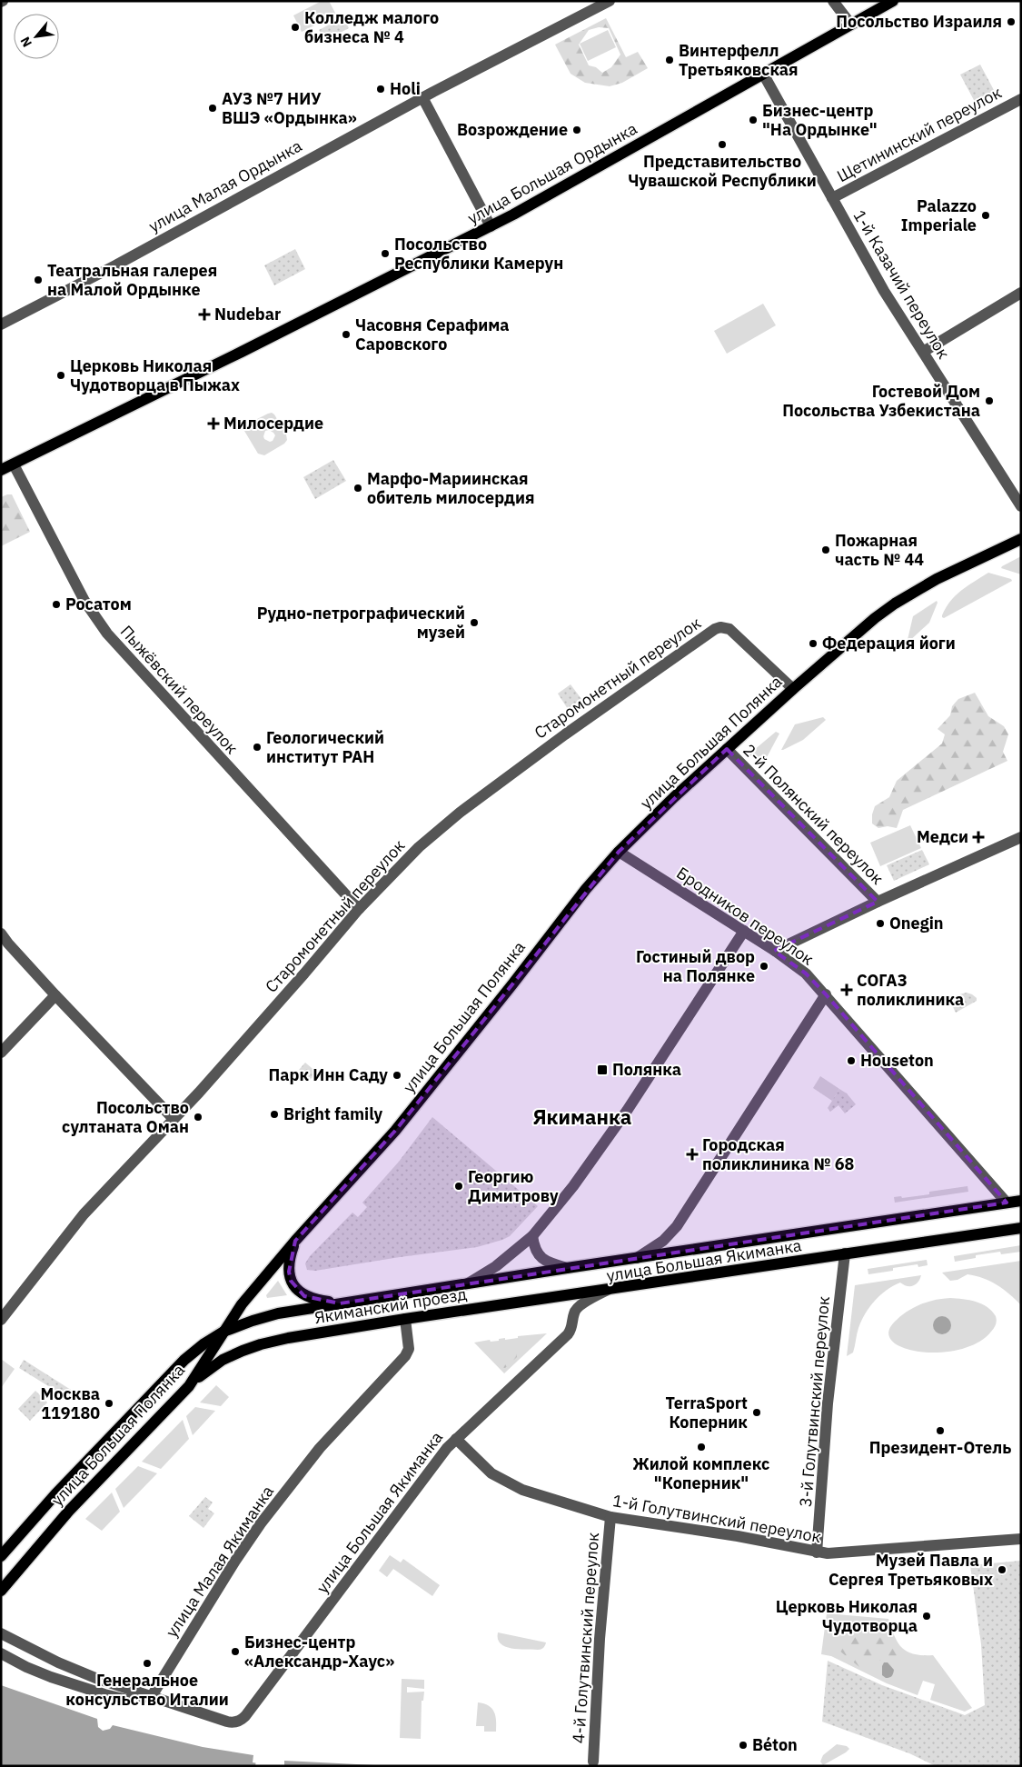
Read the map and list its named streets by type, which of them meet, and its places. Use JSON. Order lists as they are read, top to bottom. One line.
{"streets":{"main road":["улица Большая Ордынка","улица Большая Полянка","улица Большая Якиманка","Якиманский проезд"],"street":["Щетининский переулок","улица Малая Ордынка","1-й Казачий переулок","Старомонетный переулок","Пыжёвский переулок","2-й Полянский переулок","Бродников переулок","3-й Голутвинский переулок","1-й Голутвинский переулок","улица Малая Якиманка","4-й Голутвинский переулок"]},"crossings":[["Щетининский переулок","1-й Казачий переулок"],["улица Большая Ордынка","1-й Казачий переулок"],["улица Большая Ордынка","Пыжёвский переулок"],["Старомонетный переулок","Пыжёвский переулок"],["Старомонетный переулок","улица Большая Полянка"],["улица Большая Полянка","2-й Полянский переулок"],["улица Большая Полянка","Бродников переулок"],["улица Большая Полянка","Якиманский проезд"],["Бродников переулок","улица Большая Якиманка"],["улица Большая Якиманка","Якиманский проезд"],["улица Большая Якиманка","3-й Голутвинский переулок"],["улица Большая Якиманка","1-й Голутвинский переулок"],["улица Большая Якиманка","улица Малая Якиманка"],["Якиманский проезд","улица Малая Якиманка"],["3-й Голутвинский переулок","1-й Голутвинский переулок"],["1-й Голутвинский переулок","4-й Голутвинский переулок"]],"districts":["Якиманка"],"places":{"other":["Посольство Израиля","Колледж малого бизнеса № 4","Винтерфелл Третьяковская","Holi","АУЗ №7 НИУ ВШЭ «Ордынка»","Бизнес-центр \"На Ордынке\"","Возрождение","Представительство Чувашской Республики","Palazzo Imperiale","Посольство Республики Камерун","Театральная галерея на Малой Ордынке","Часовня Серафима Саровского","Церковь Николая Чудотворца в Пыжах","Гостевой Дом Посольства Узбекистана","Марфо-Мариинская обитель милосердия","Пожарная часть № 44","Росатом","Рудно-петрографический музей","Федерация йоги","Геологический институт РАН","Onegin","Гостиный двор на Полянке","Houseton","Парк Инн Саду","Bright family","Посольство султаната Оман","Георгию Димитрову","Москва 119180","TerraSport Коперник","Президент-Отель","Жилой комплекс \"Коперник\"","Музей Павла и Сергея Третьяковых","Церковь Николая Чудотворца","Бизнес-центр «Александр-Хаус»","Генеральное консульство Италии","Béton"],"health":["Nudebar","Милосердие","Медси","СОГАЗ поликлиника","Городская поликлиника № 68"],"transit":["Полянка"]},"north":"bottom left"}
